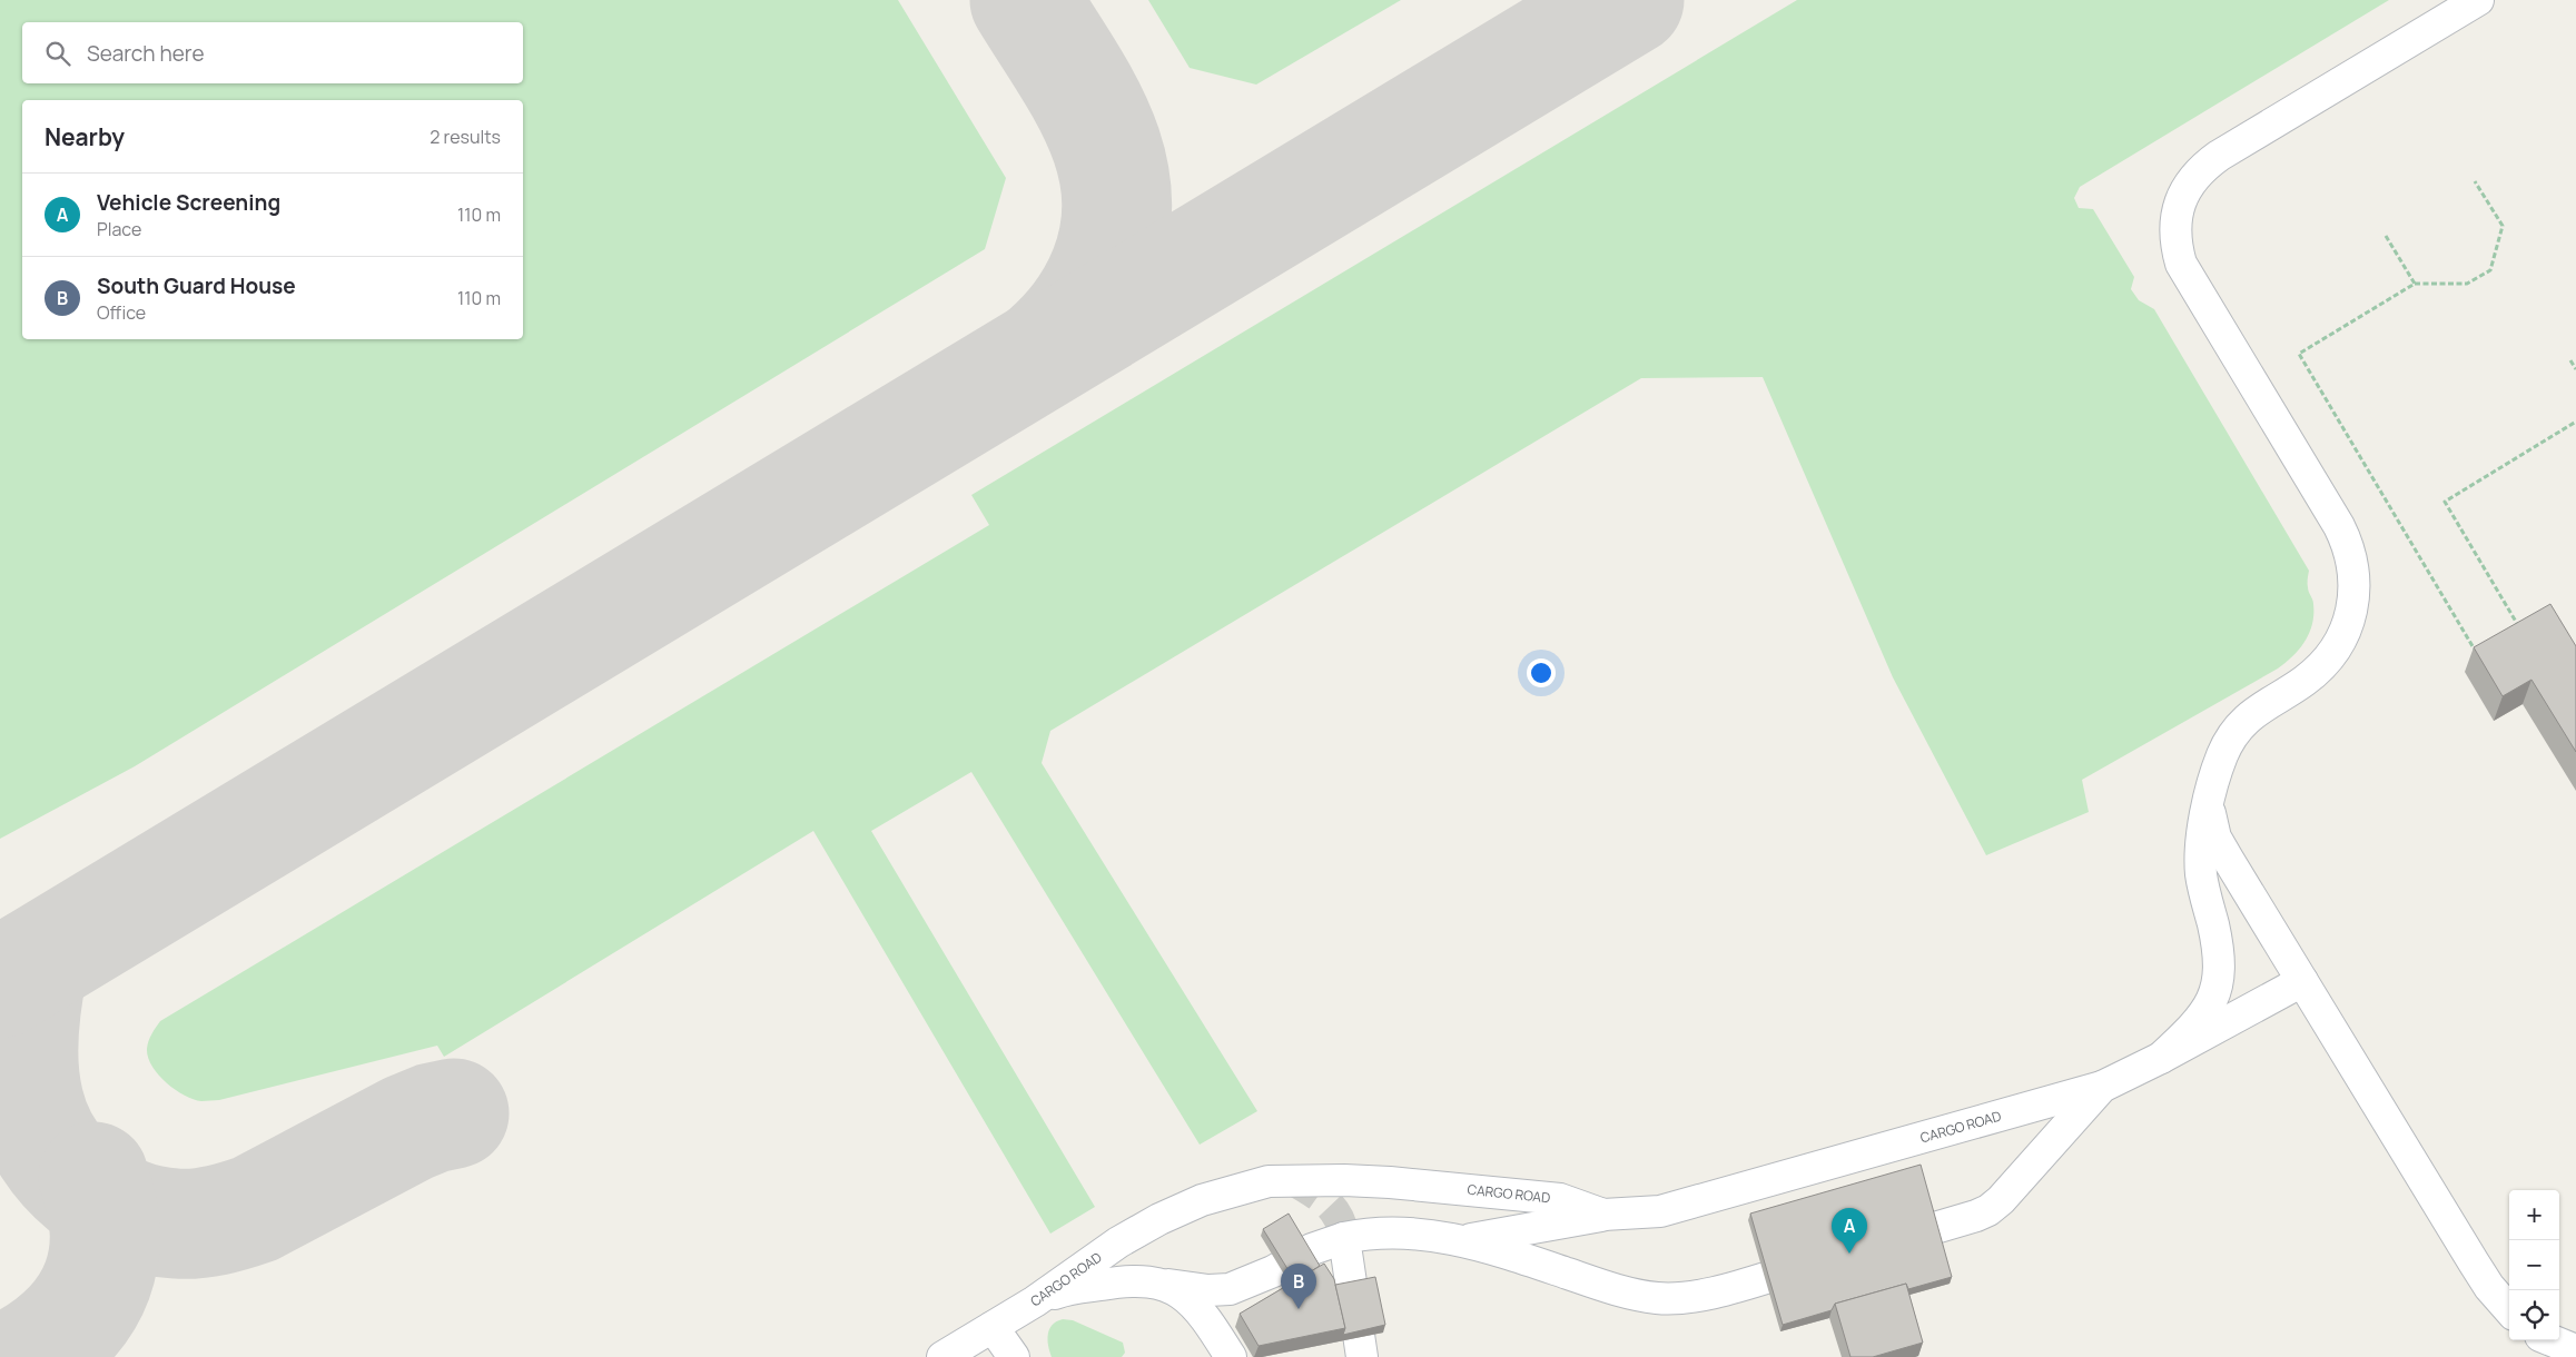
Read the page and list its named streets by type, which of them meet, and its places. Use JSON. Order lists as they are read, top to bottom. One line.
{"streets":{"lane":["CARGO ROAD"]},"page":{"search":"Search here","heading":["Nearby","2 results"],"list":[{"mark":"A","name":"Vehicle Screening","note":"Place","value":"110 m"},{"mark":"B","name":"South Guard House","note":"Office","value":"110 m"}],"map_buttons":["+","−"],"pins":["A","B"]}}
